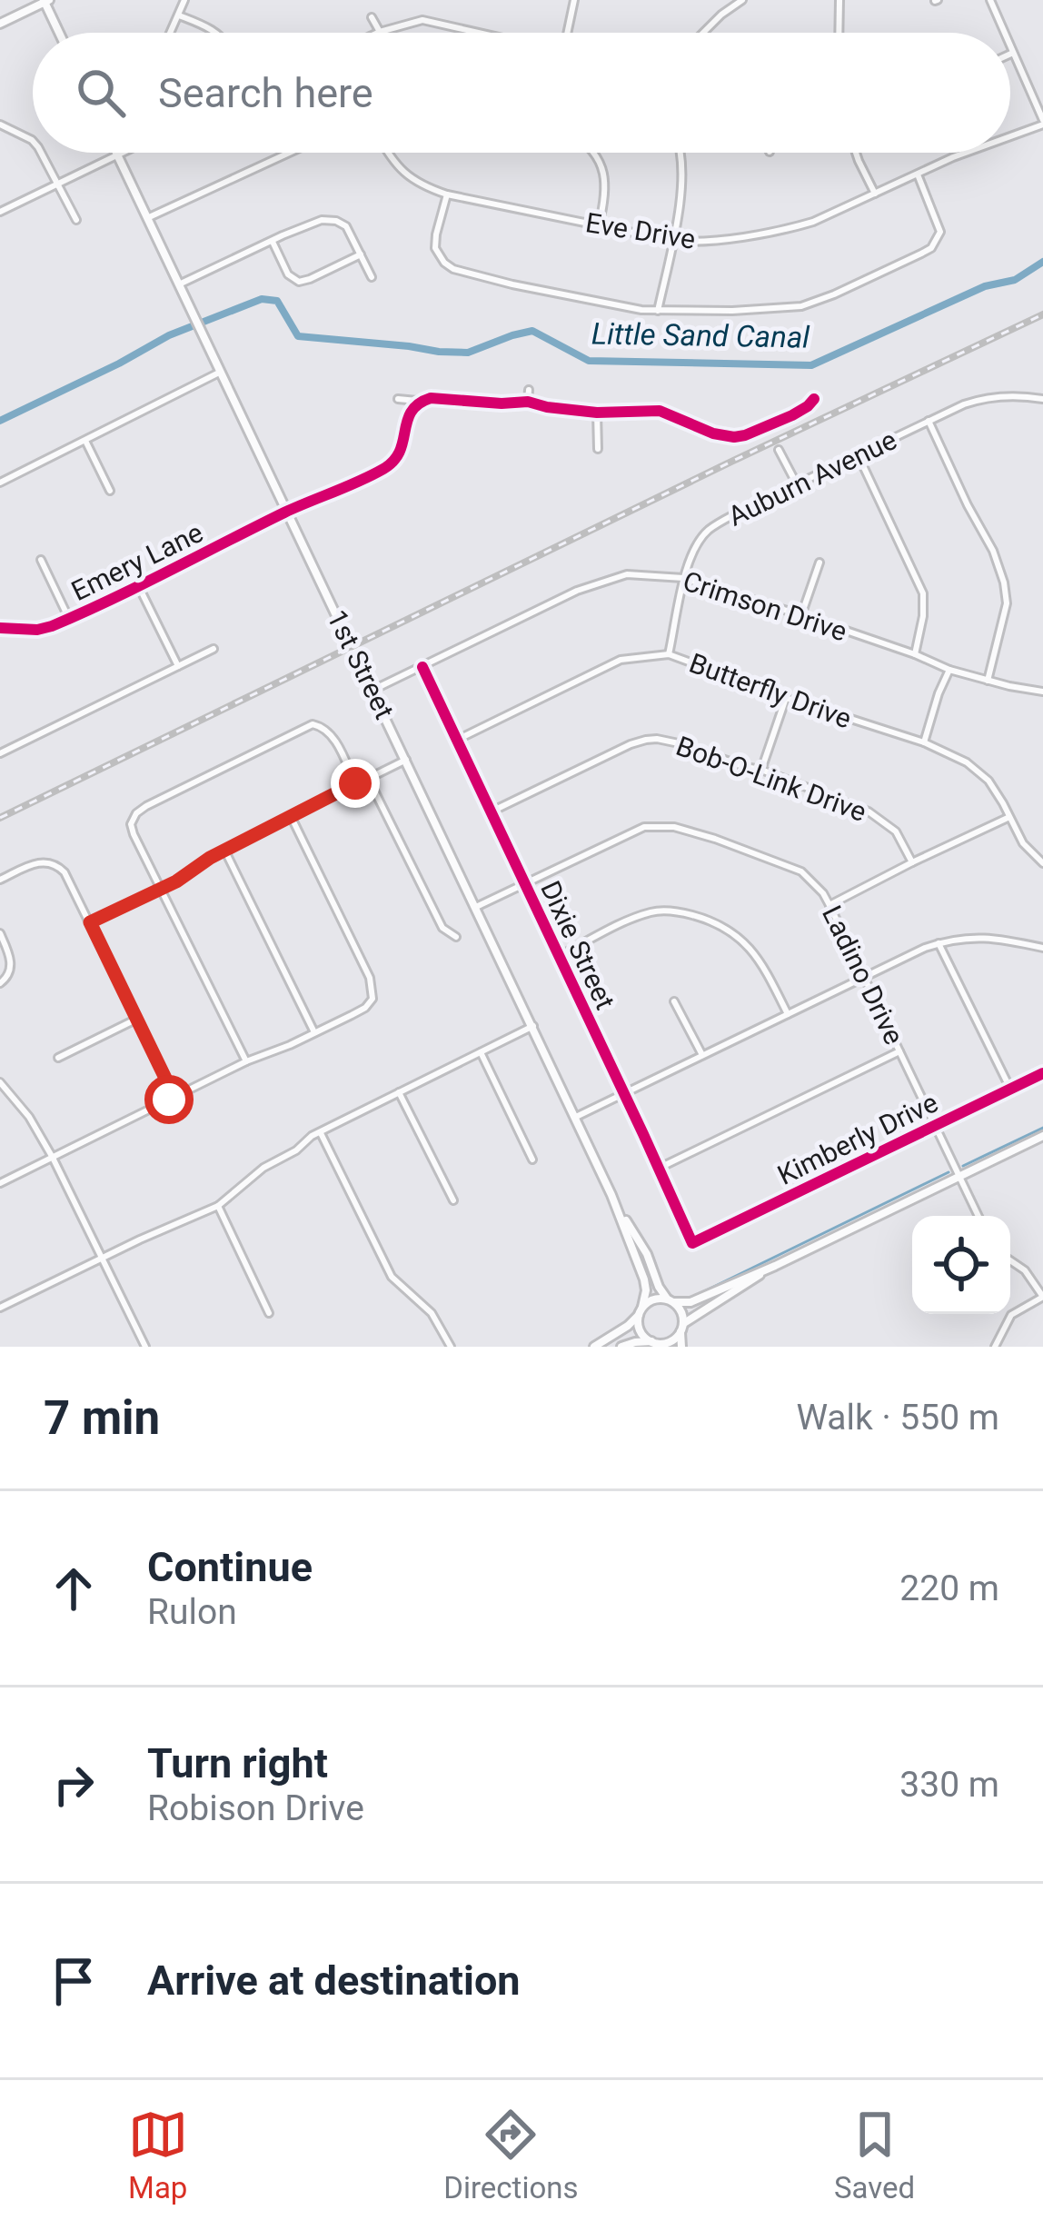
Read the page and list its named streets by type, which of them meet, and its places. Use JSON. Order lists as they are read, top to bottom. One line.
{"streets":{"main road":["1st Street"],"street":["Eve Drive","Auburn Avenue","Emery Lane","Crimson Drive","Butterfly Drive","Bob-O-Link Drive","Dixie Street","Ladino Drive","Kimberly Drive"]},"crossings":[["Auburn Avenue","Crimson Drive"],["Auburn Avenue","Butterfly Drive"],["Emery Lane","1st Street"],["Crimson Drive","1st Street"],["Crimson Drive","Dixie Street"],["1st Street","Ladino Drive"],["Butterfly Drive","Dixie Street"],["Bob-O-Link Drive","Dixie Street"],["Dixie Street","Ladino Drive"],["Dixie Street","Kimberly Drive"],["Ladino Drive","Kimberly Drive"]],"water":["Little Sand Canal"],"page":{"search":"Search here","heading":["7 min","Walk · 550 m"],"list":[["Continue","Rulon","220 m"],["Turn right","Robison Drive","330 m"],"Arrive at destination"],"nav":["Map","Directions","Saved"]}}
